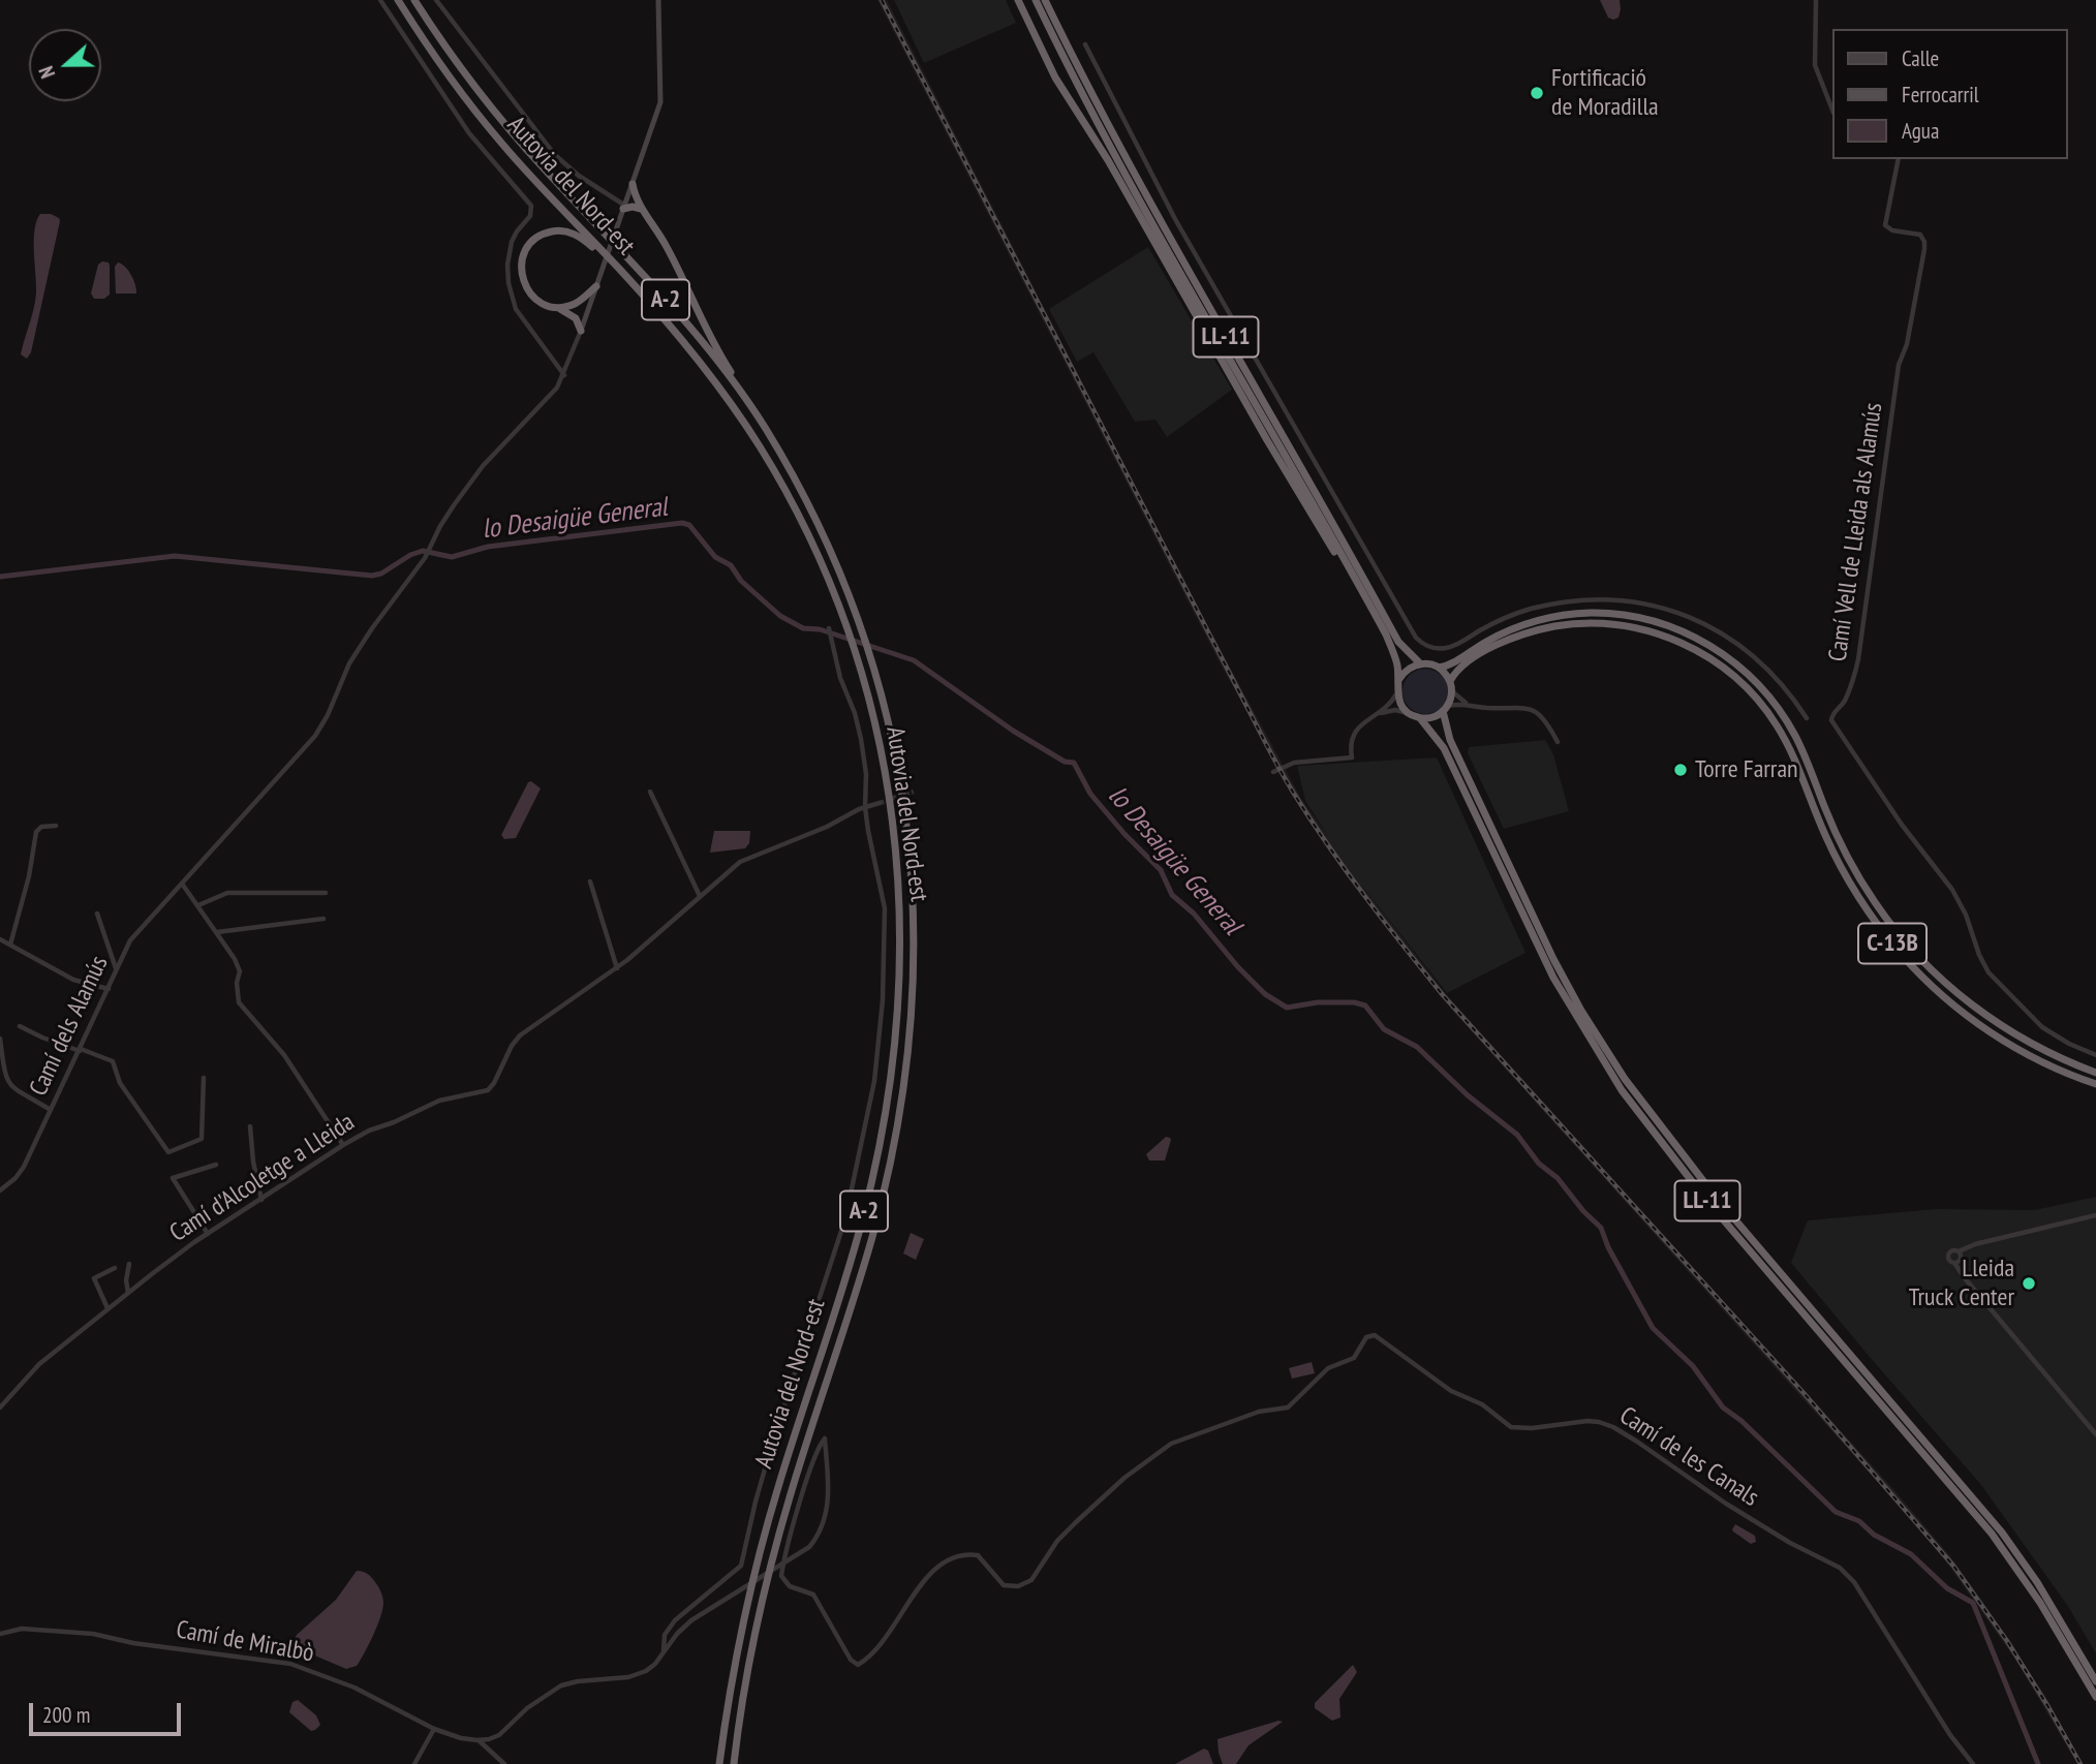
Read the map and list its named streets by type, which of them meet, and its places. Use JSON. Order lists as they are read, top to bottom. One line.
{"streets":{"highway":["Autovia del Nord-est","A-2","LL-11","C-13B"],"street":["Camí Vell de Lleida als Alamús","Camí dels Alamús","Camí d'Alcoletge a Lleida","Camí de les Canals","Camí de Miralbò"]},"crossings":[["Autovia del Nord-est","A-2"],["A-2","Camí dels Alamús"],["LL-11","C-13B"]],"water":["lo Desaigüe General"],"places":["Fortificació de Moradilla","Torre Farran","Lleida Truck Center"],"legend":["Calle","Ferrocarril","Agua"],"scale_bar":"200 m","north":"left"}
